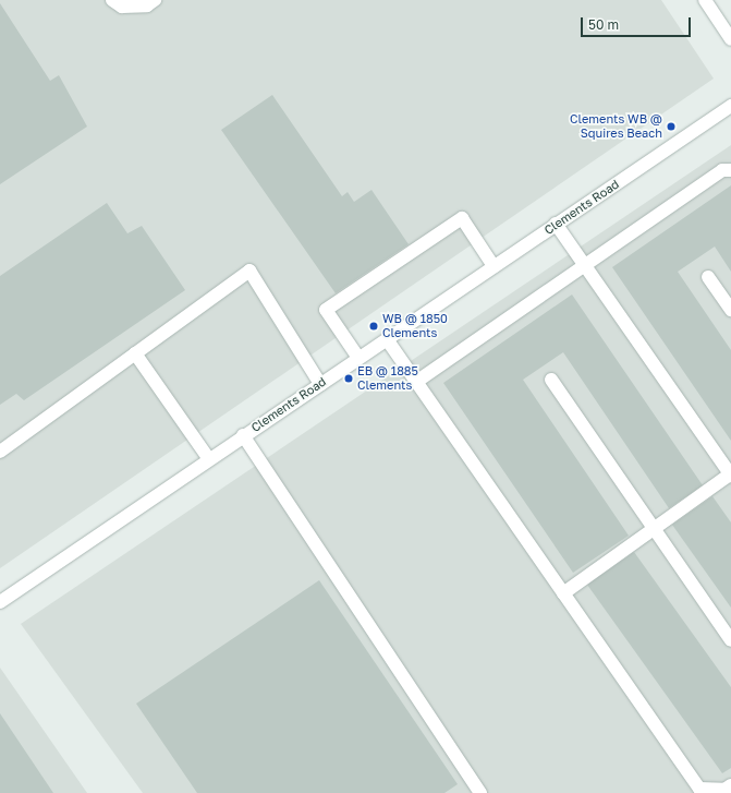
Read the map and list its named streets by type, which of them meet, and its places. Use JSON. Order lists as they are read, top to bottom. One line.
{"streets":{"street":["Clements Road"]},"places":["Clements WB @ Squires Beach","WB @ 1850 Clements","EB @ 1885 Clements"],"scale_bar":"50 m"}
